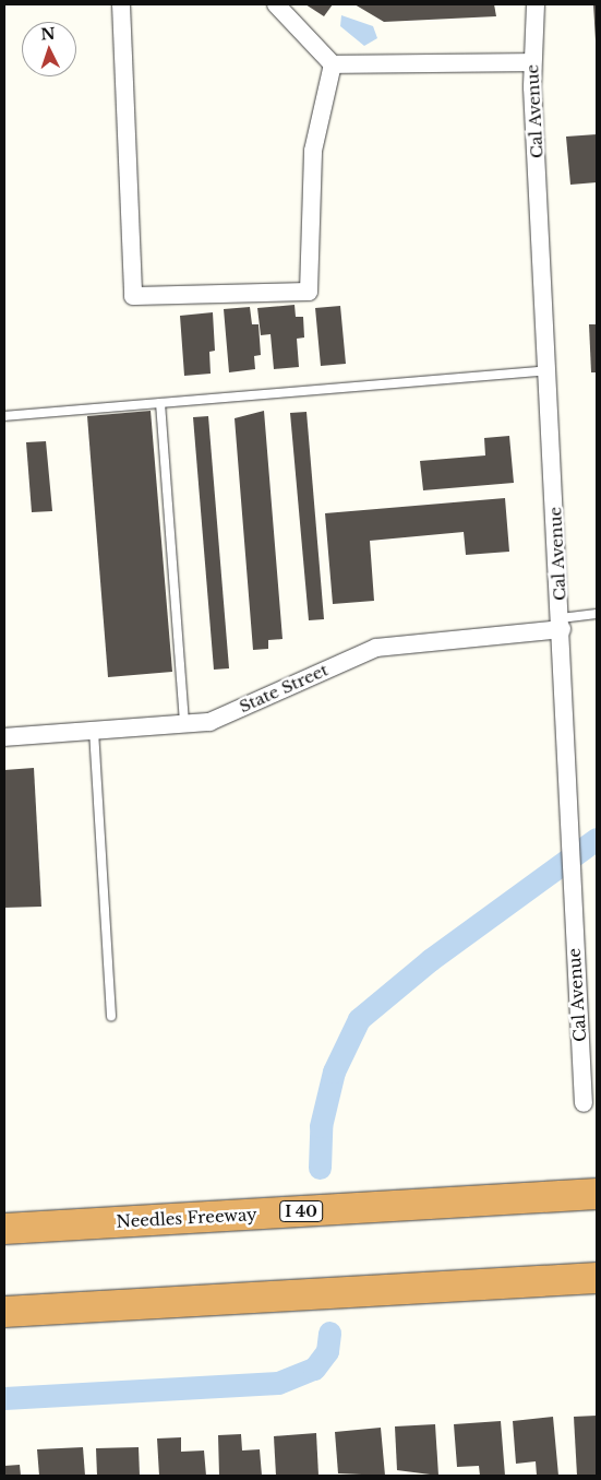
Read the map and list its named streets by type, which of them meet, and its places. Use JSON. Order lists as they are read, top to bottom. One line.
{"streets":{"highway":["I 40","Needles Freeway"],"street":["Cal Avenue","State Street"]},"crossings":[["Cal Avenue","State Street"]],"north":"top"}
